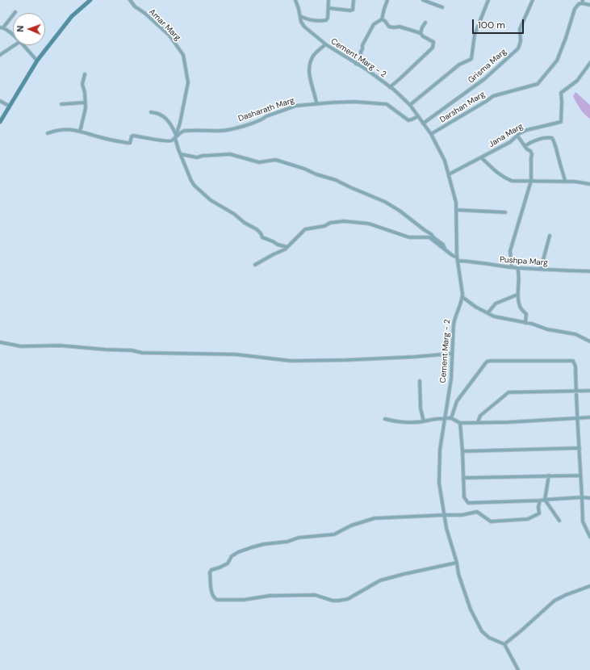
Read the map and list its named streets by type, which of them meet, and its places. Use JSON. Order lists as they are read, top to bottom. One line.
{"streets":{"street":["Amar Marg","Cement Marg - 2","Grisma Marg","Darshan Marg","Dasharath Marg","Jana Marg","Pushpa Marg"]},"crossings":[["Amar Marg","Dasharath Marg"],["Cement Marg - 2","Grisma Marg"],["Cement Marg - 2","Darshan Marg"],["Cement Marg - 2","Dasharath Marg"],["Cement Marg - 2","Jana Marg"],["Cement Marg - 2","Pushpa Marg"]],"scale_bar":"100 m","north":"left"}
